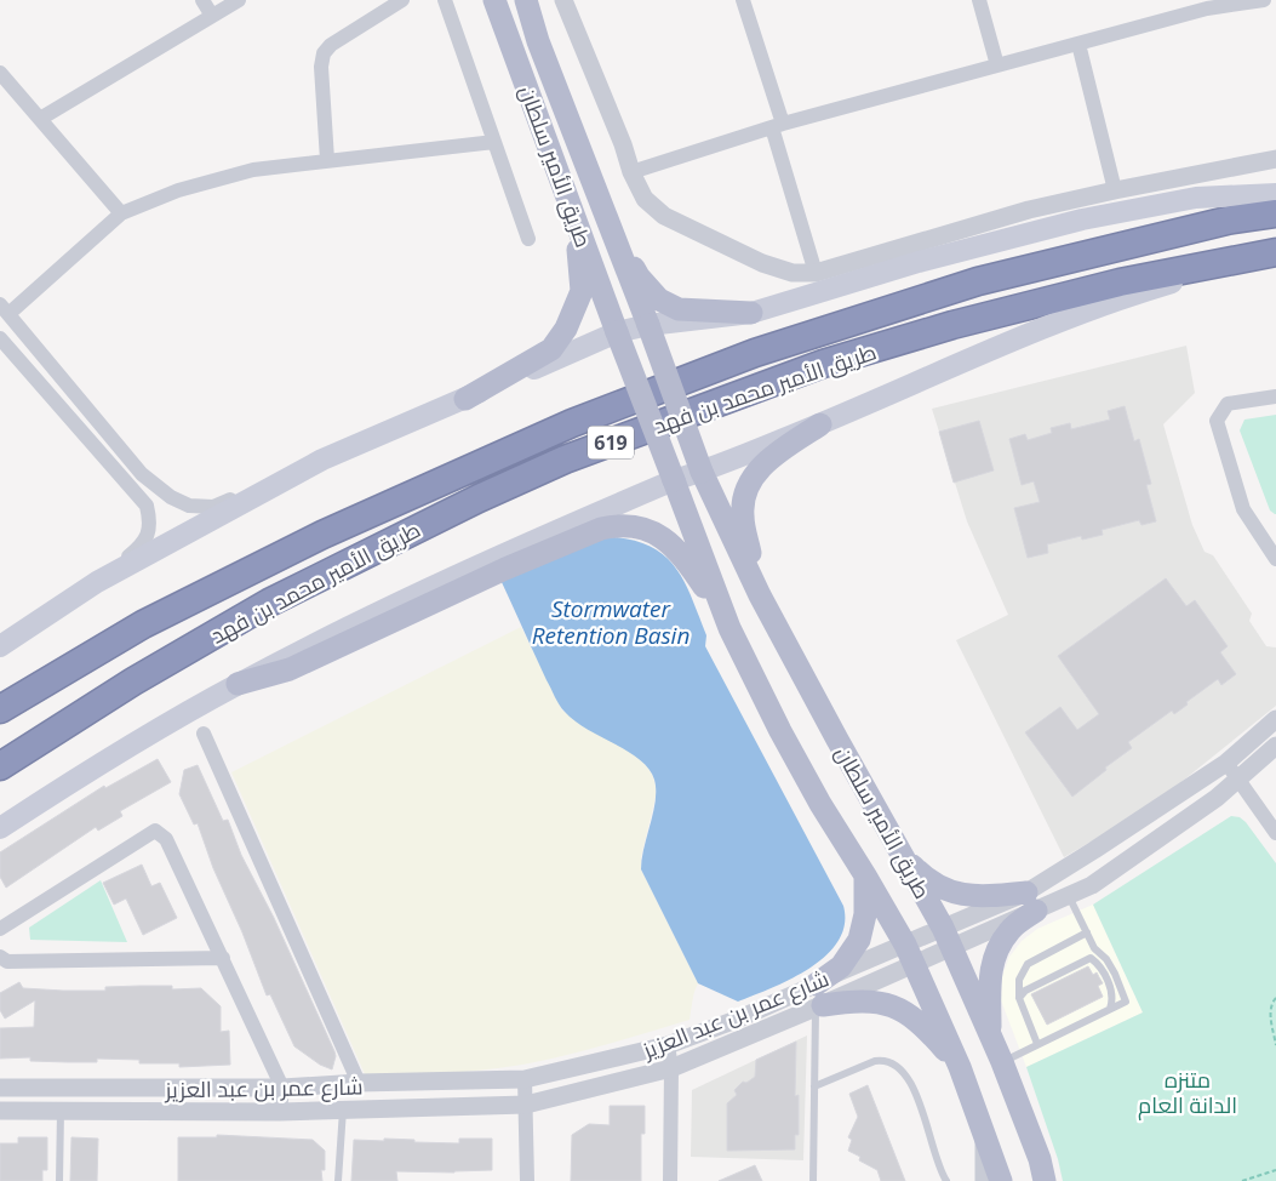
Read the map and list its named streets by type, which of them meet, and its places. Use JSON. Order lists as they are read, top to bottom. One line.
{"streets":{"highway":["طريق الأمير محمد بن فهد","619"],"main road":["طريق الأمير سلطان"],"street":["شارع عمر بن عبد العزيز"]},"crossings":[["طريق الأمير سلطان","شارع عمر بن عبد العزيز"]],"water":["Stormwater Retention Basin"],"parks":["متنزه الدانة العام"]}
